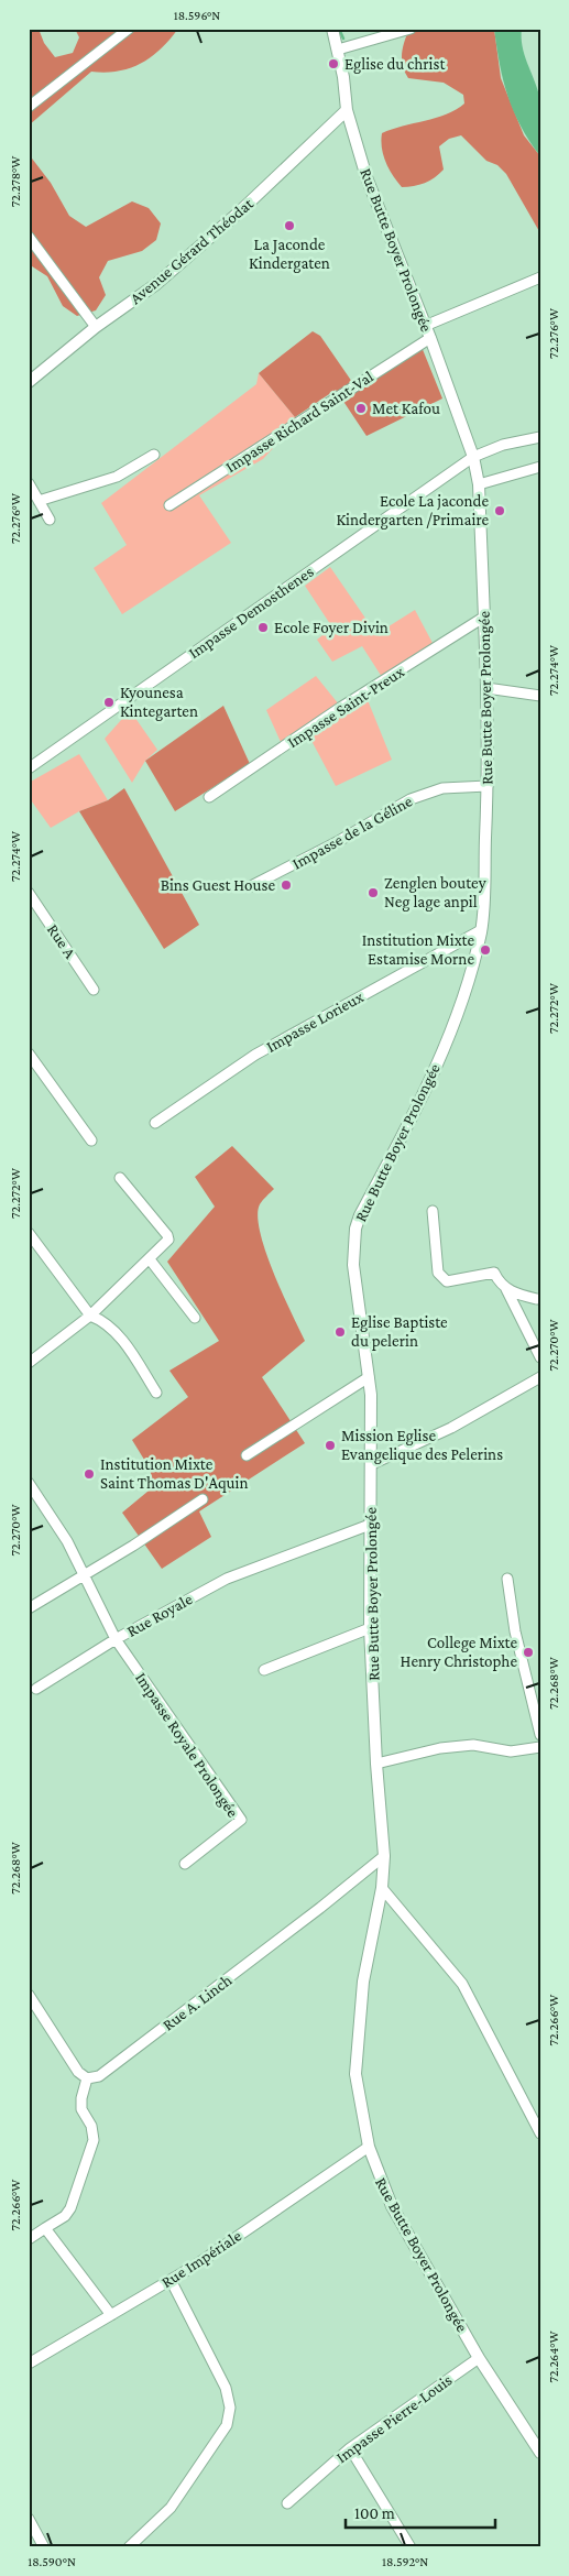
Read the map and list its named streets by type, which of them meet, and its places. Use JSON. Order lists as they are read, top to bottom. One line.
{"streets":{"street":["Rue Butte Boyer Prolongée","Avenue Gérard Théodat","Impasse Richard Saint-Val","Impasse Demosthenes","Impasse Saint-Preux","Impasse de la Géline","Rue A","Impasse Lorieux","Rue Royale","Impasse Royale Prolongée","Rue A. Linch","Rue Impériale","Impasse Pierre-Louis"]},"crossings":[["Rue Butte Boyer Prolongée","Avenue Gérard Théodat"],["Rue Butte Boyer Prolongée","Impasse Richard Saint-Val"],["Rue Butte Boyer Prolongée","Impasse Demosthenes"],["Rue Butte Boyer Prolongée","Impasse Saint-Preux"],["Rue Butte Boyer Prolongée","Impasse de la Géline"],["Rue Butte Boyer Prolongée","Impasse Lorieux"],["Rue Butte Boyer Prolongée","Rue Royale"],["Rue Butte Boyer Prolongée","Rue A. Linch"],["Rue Butte Boyer Prolongée","Rue Impériale"],["Rue Butte Boyer Prolongée","Impasse Pierre-Louis"],["Rue Royale","Impasse Royale Prolongée"]],"places":["Eglise du christ","La Jaconde Kindergaten","Met Kafou","Ecole La jaconde Kindergarten /Primaire","Ecole Foyer Divin","Kyounesa Kintegarten","Bins Guest House","Zenglen boutey Neg lage anpil","Institution Mixte Estamise Morne","Eglise Baptiste du pelerin","Mission Eglise Evangelique des Pelerins","Institution Mixte Saint Thomas D'Aquin","College Mixte Henry Christophe"],"scale_bar":"100 m","coordinates":["18.596°N","72.278°W","72.276°W","72.274°W","72.272°W","72.270°W","72.268°W","72.266°W","72.264°W","18.590°N","18.592°N"]}
